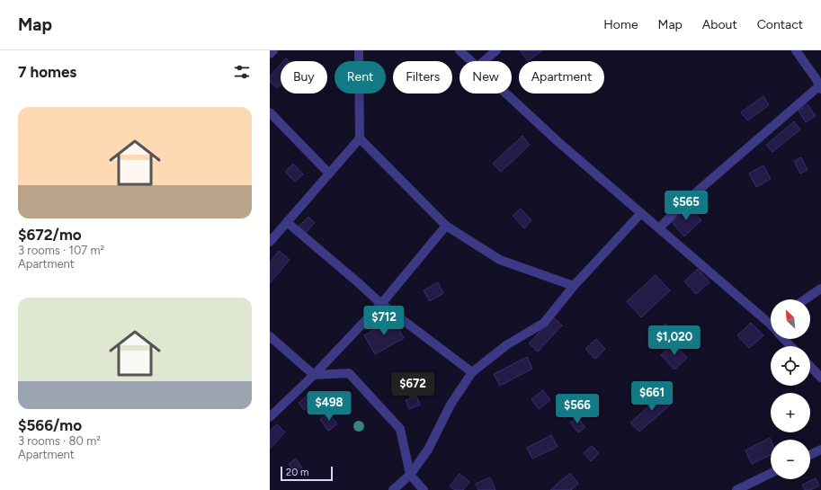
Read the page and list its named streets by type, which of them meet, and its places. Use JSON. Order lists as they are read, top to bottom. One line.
{"scale_bar":"20 m","north":"top left","page":{"header":"Map","nav":["Home","Map","About","Contact"],"heading":"7 homes","chip":["Buy","Rent","Filters","New","Apartment"],"list":[{"name":"$672/mo","note":"3 rooms · 107 m² · Apartment"},{"name":"$566/mo","note":"3 rooms · 80 m² · Apartment"}],"price":["$565","$712","$1,020","$672","$661","$498","$566"],"map_buttons":["+","−"],"scale":"20 m"}}
